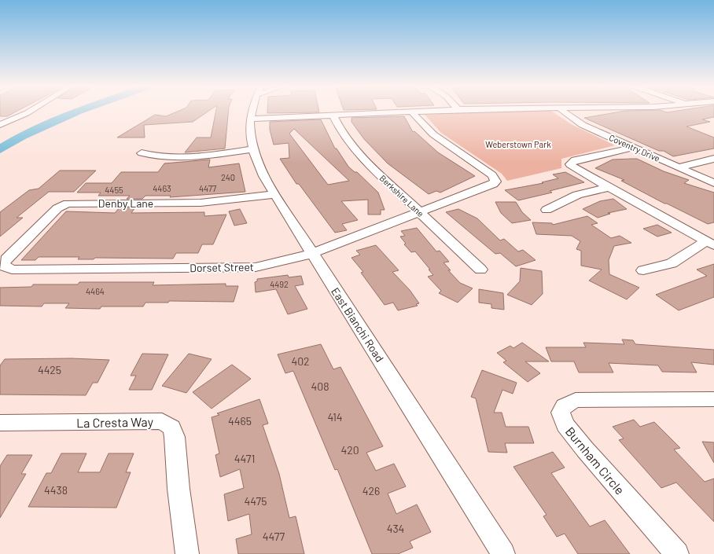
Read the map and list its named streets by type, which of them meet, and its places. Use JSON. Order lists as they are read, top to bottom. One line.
{"streets":{"street":["Coventry Drive","Berkshire Lane","Denby Lane","Dorset Street","East Bianchi Road","La Cresta Way","Burnham Circle"]},"crossings":[["Berkshire Lane","Dorset Street"],["Denby Lane","Dorset Street"],["Denby Lane","East Bianchi Road"],["Dorset Street","East Bianchi Road"]],"parks":["Weberstown Park"],"house_numbers":["240","4463","4477","4455","4492","4464","402","4425","408","414","4465","420","4471","4438","426","4475","434","4477"]}
